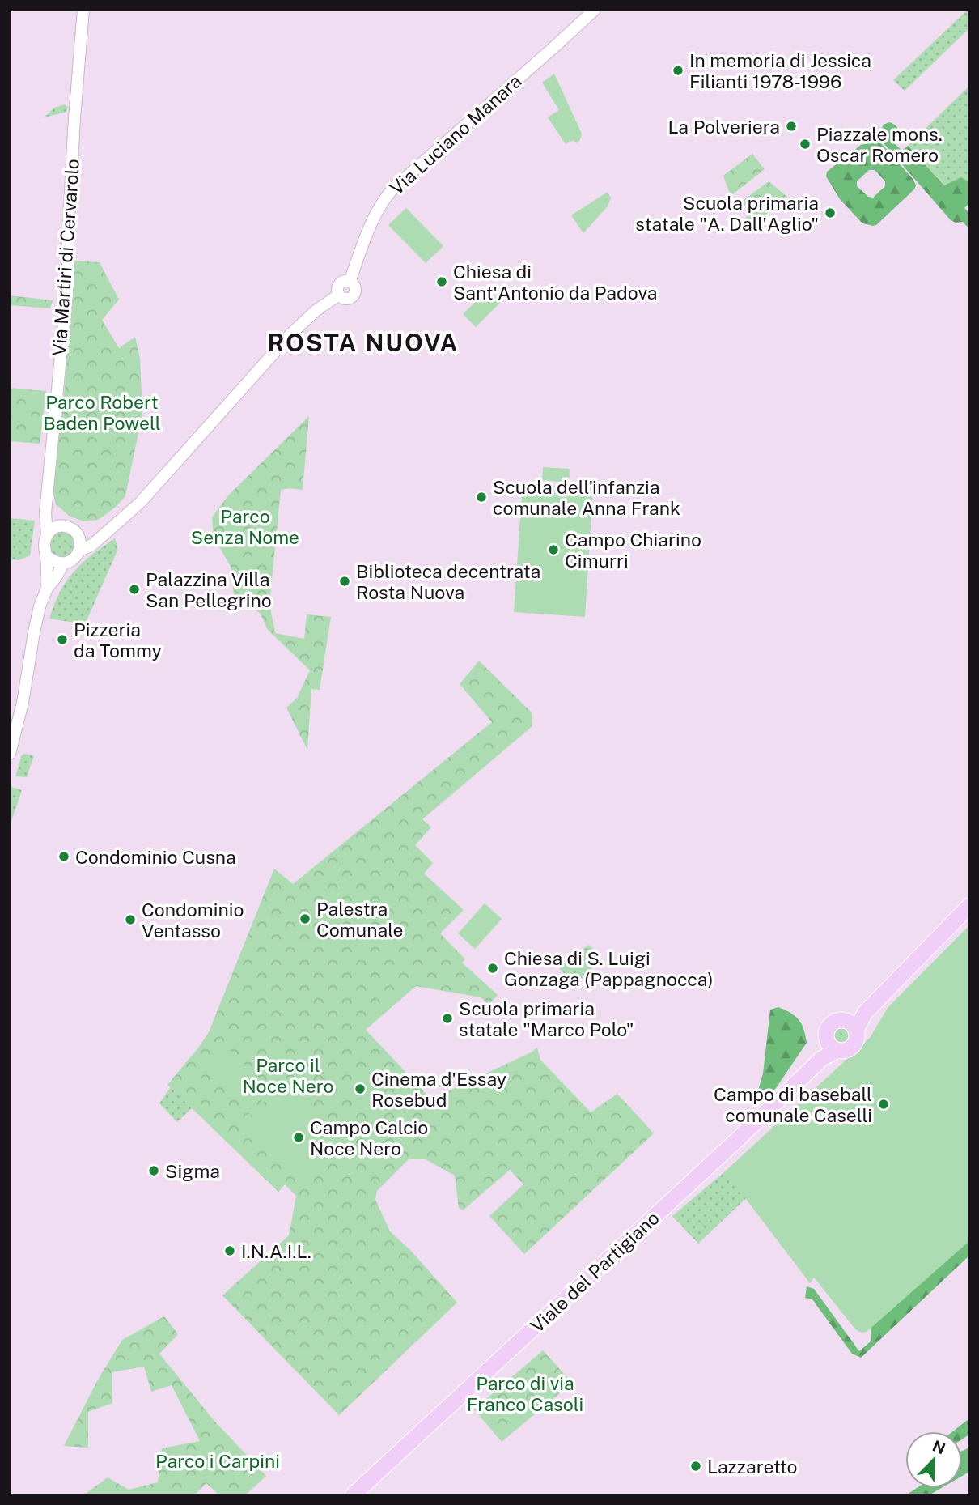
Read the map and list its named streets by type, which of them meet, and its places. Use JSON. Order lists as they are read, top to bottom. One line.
{"streets":{"main road":["Viale del Partigiano"],"street":["Via Luciano Manara","Via Martiri di Cervarolo"]},"districts":["ROSTA NUOVA"],"parks":["Parco Robert Baden Powell","Parco Senza Nome","Parco il Noce Nero","Parco di via Franco Casoli","Parco i Carpini"],"places":["In memoria di Jessica Filianti 1978-1996","La Polveriera","Piazzale mons. Oscar Romero","Scuola primaria statale \"A. Dall'Aglio\"","Chiesa di Sant'Antonio da Padova","Scuola dell'infanzia comunale Anna Frank","Campo Chiarino Cimurri","Biblioteca decentrata Rosta Nuova","Palazzina Villa San Pellegrino","Pizzeria da Tommy","Condominio Cusna","Palestra Comunale","Condominio Ventasso","Chiesa di S. Luigi Gonzaga (Pappagnocca)","Scuola primaria statale \"Marco Polo\"","Cinema d'Essay Rosebud","Campo di baseball comunale Caselli","Campo Calcio Noce Nero","Sigma","I.N.A.I.L.","Lazzaretto"],"north":"top right"}
